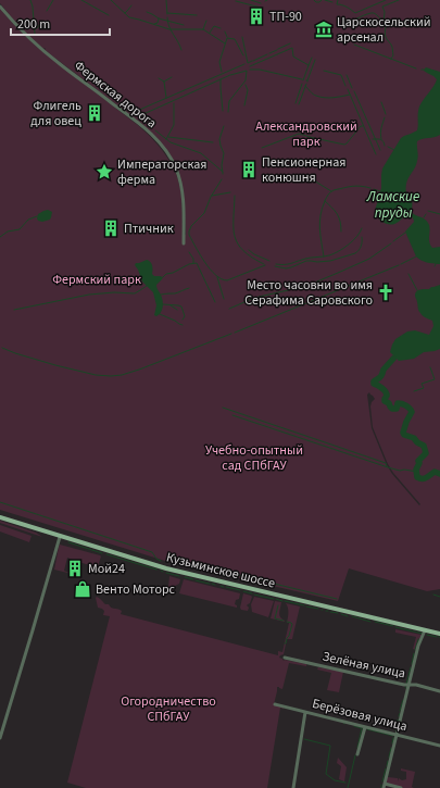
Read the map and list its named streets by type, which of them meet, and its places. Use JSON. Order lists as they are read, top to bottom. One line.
{"streets":{"main road":["Кузьминское шоссе"],"street":["Фермская дорога","Зелёная улица","Берёзовая улица"]},"water":["Ламские пруды"],"parks":["Александровский парк","Фермский парк","Учебно-опытный сад СПбГАУ","Огородничество СПбГАУ"],"places":{"building":["ТП-90","Флигель для овец","Пенсионерная конюшня","Птичник","Мой24"],"museum":["Царскосельский арсенал"],"place":["Императорская ферма"],"church":["Место часовни во имя Серафима Саровского"],"shop":["Венто Моторс"]},"scale_bar":"200 m"}
